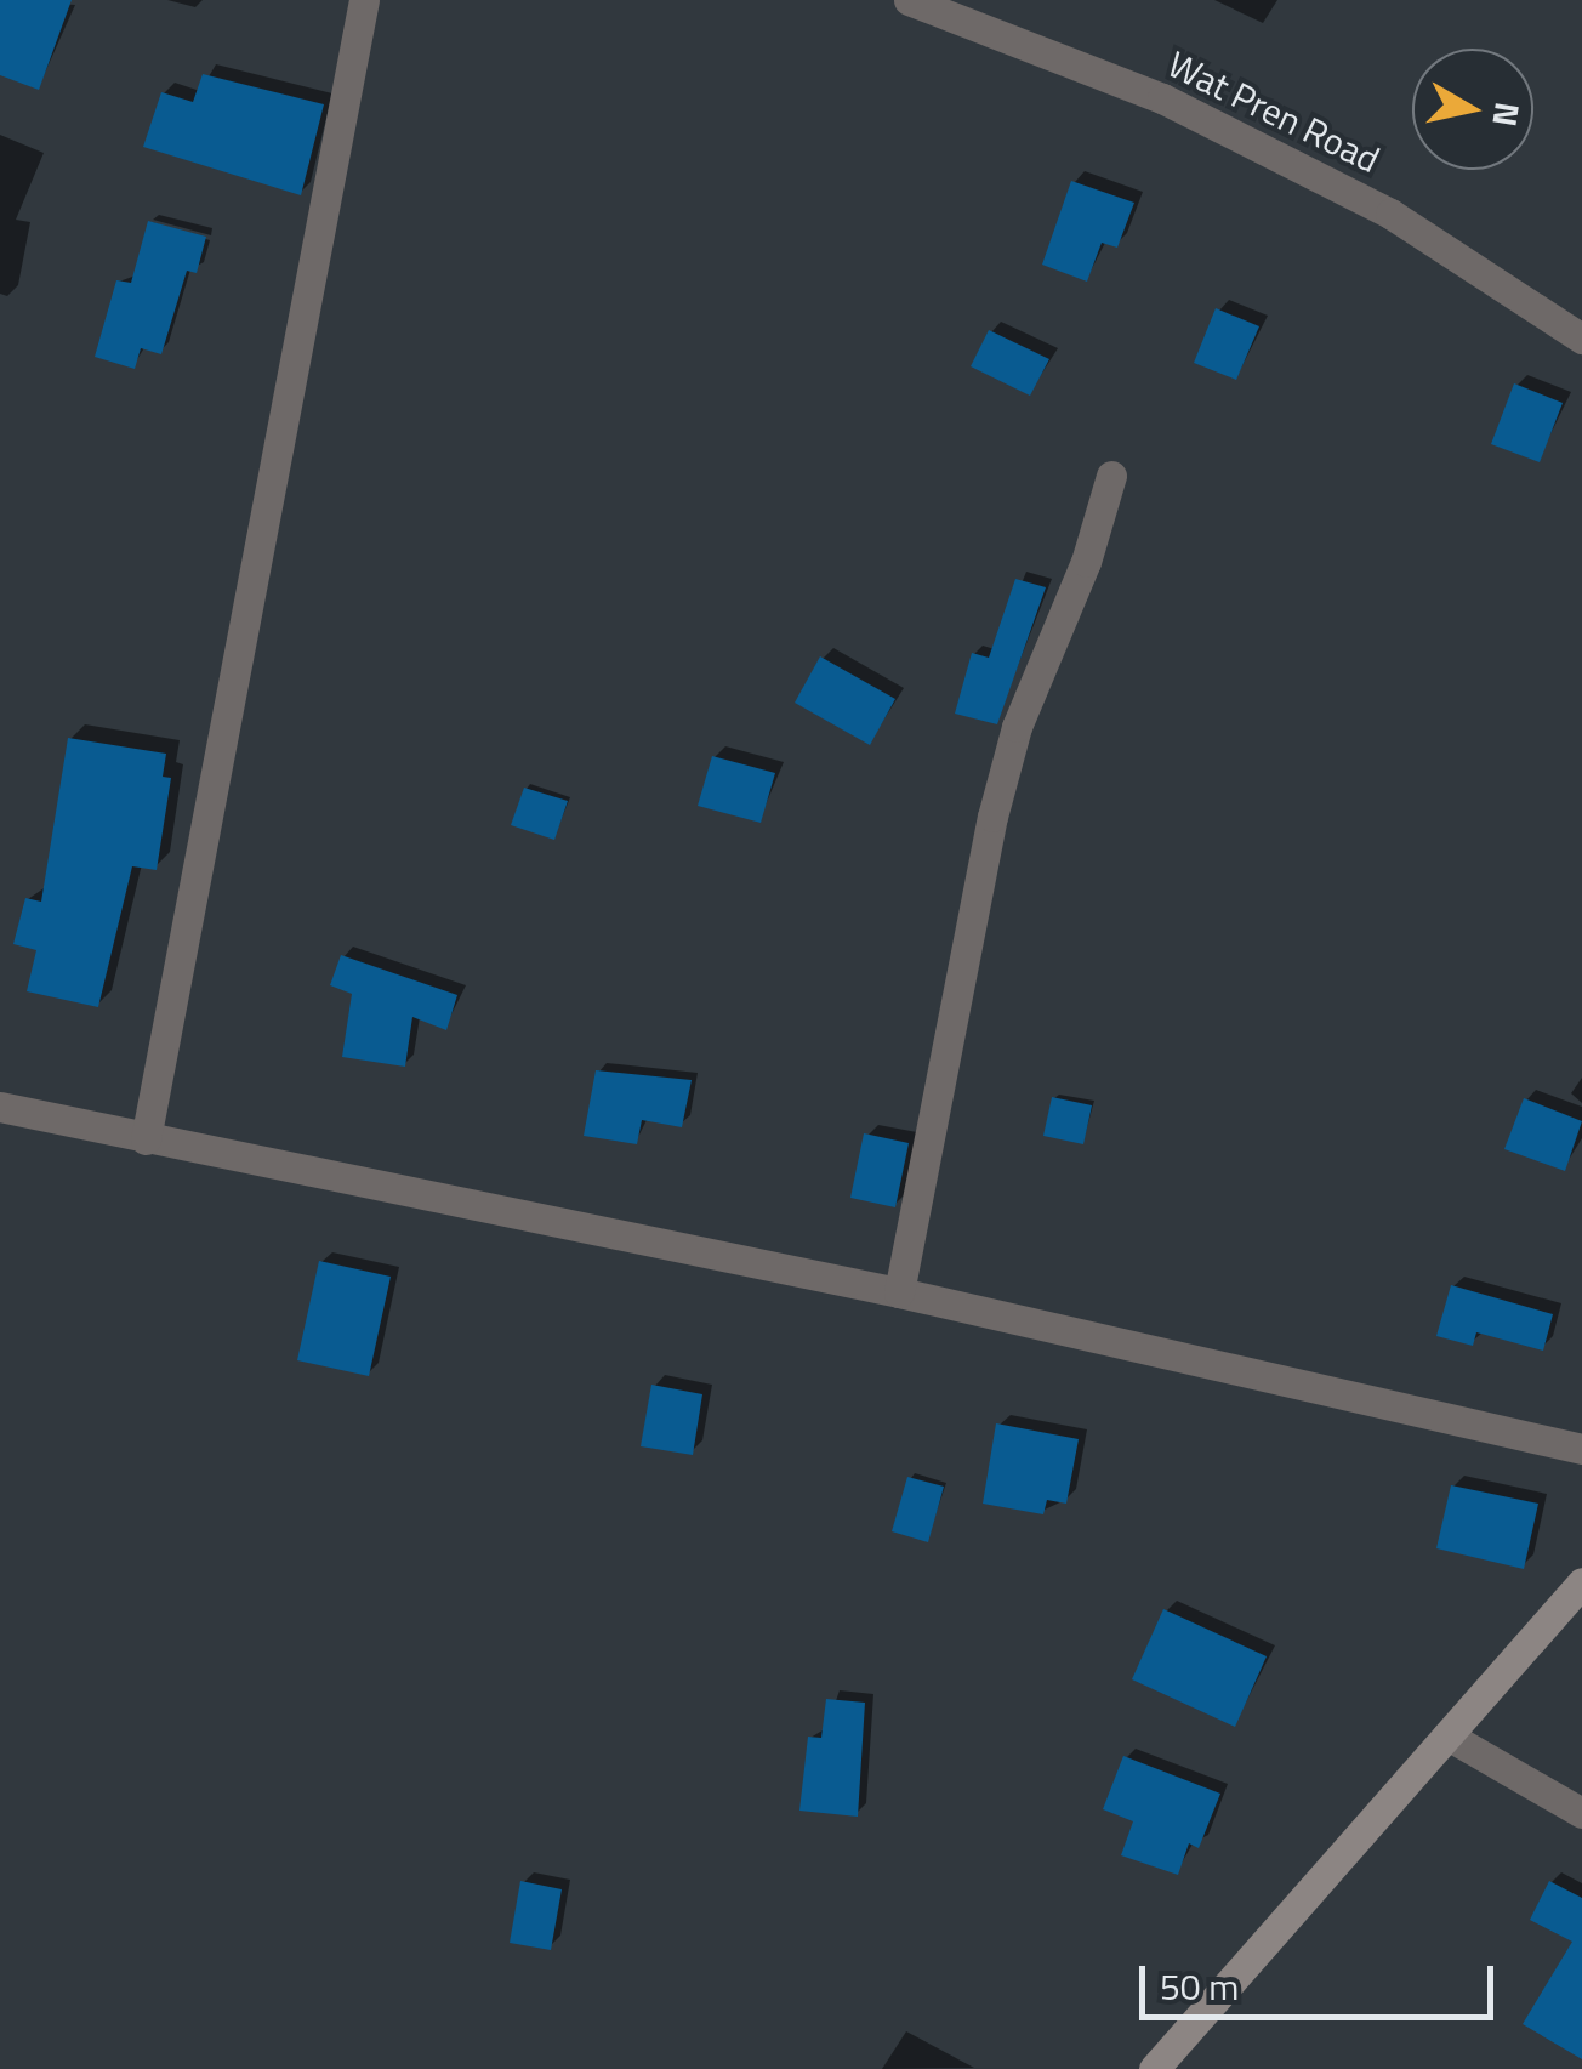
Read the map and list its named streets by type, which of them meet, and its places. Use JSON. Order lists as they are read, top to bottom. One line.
{"streets":{"street":["Wat Pren Road"]},"scale_bar":"50 m","north":"right"}
